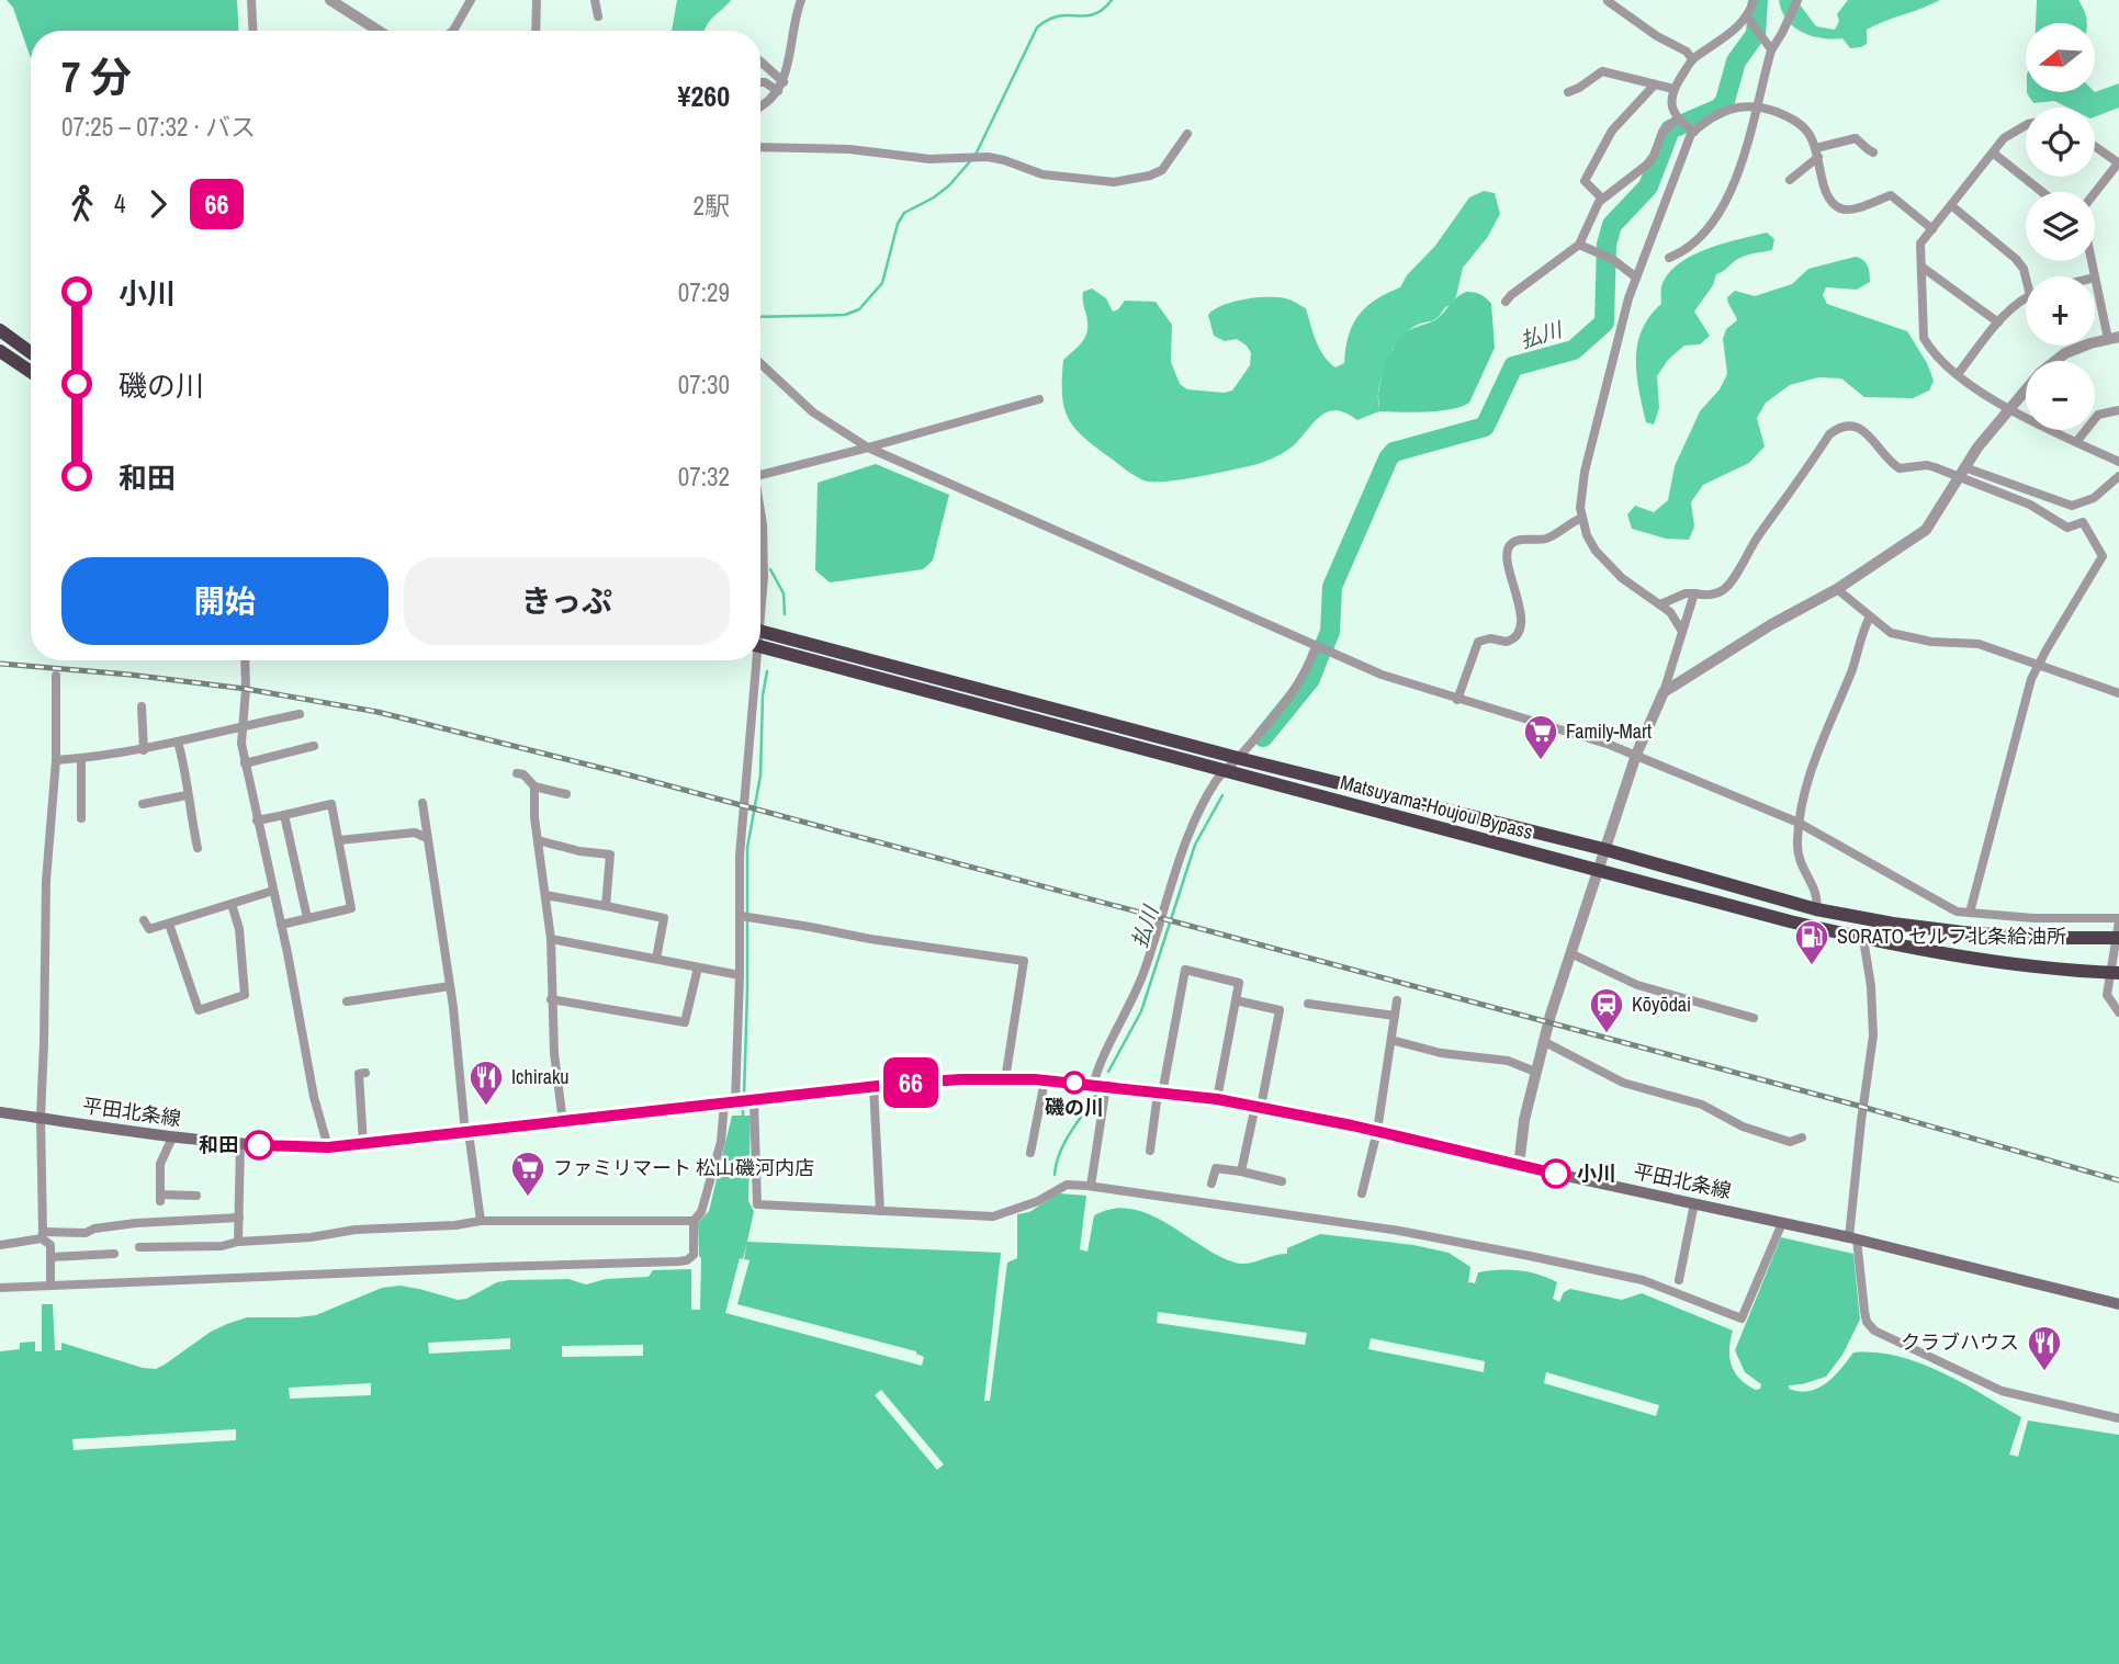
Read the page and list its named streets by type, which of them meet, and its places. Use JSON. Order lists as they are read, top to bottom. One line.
{"streets":{"highway":["Matsuyama-Houjou Bypass"],"main road":["平田北条線"]},"water":["払川"],"places":{"supermarket":["Family-Mart","ファミリマート 松山磯河内店"],"fuel station":["SORATO セルフ北条給油所"],"station":["Kōyōdai"],"other":["磯の川","和田","小川"],"restaurant":["Ichiraku","クラブハウス"]},"lines":["bus line 66"],"north":"left","page":{"on_map":"66","map_buttons":["+","−"],"heading":["7 分","07:25 – 07:32 · バス","¥260"],"legs":["4","66","2駅"],"list":[{"name":"小川","value":"07:29"},{"name":"磯の川","value":"07:30"},{"name":"和田","value":"07:32"}],"buttons":["開始","きっぷ"]}}
